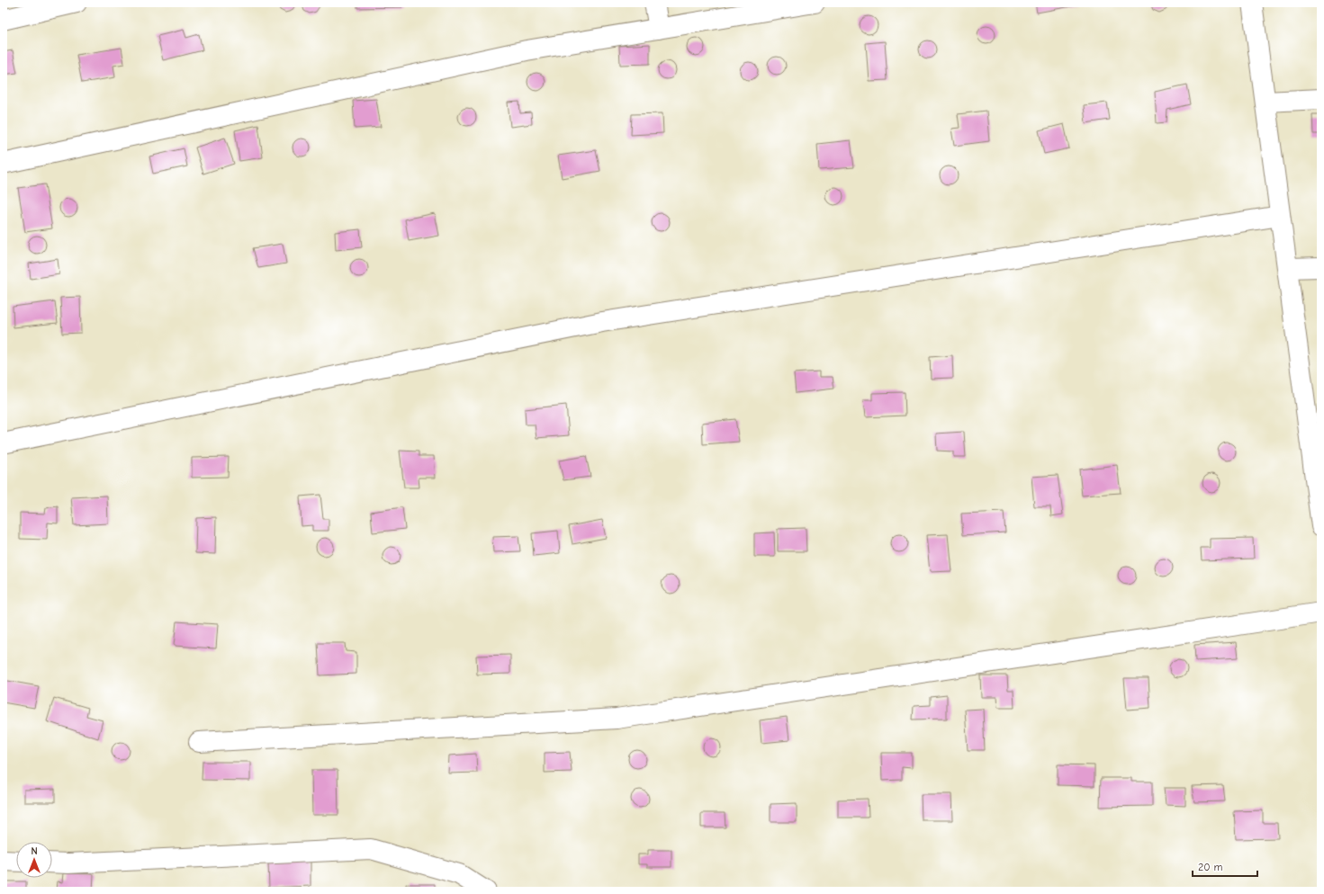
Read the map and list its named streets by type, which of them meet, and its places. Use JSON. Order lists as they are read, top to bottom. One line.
{"scale_bar":"20 m","north":"top"}
